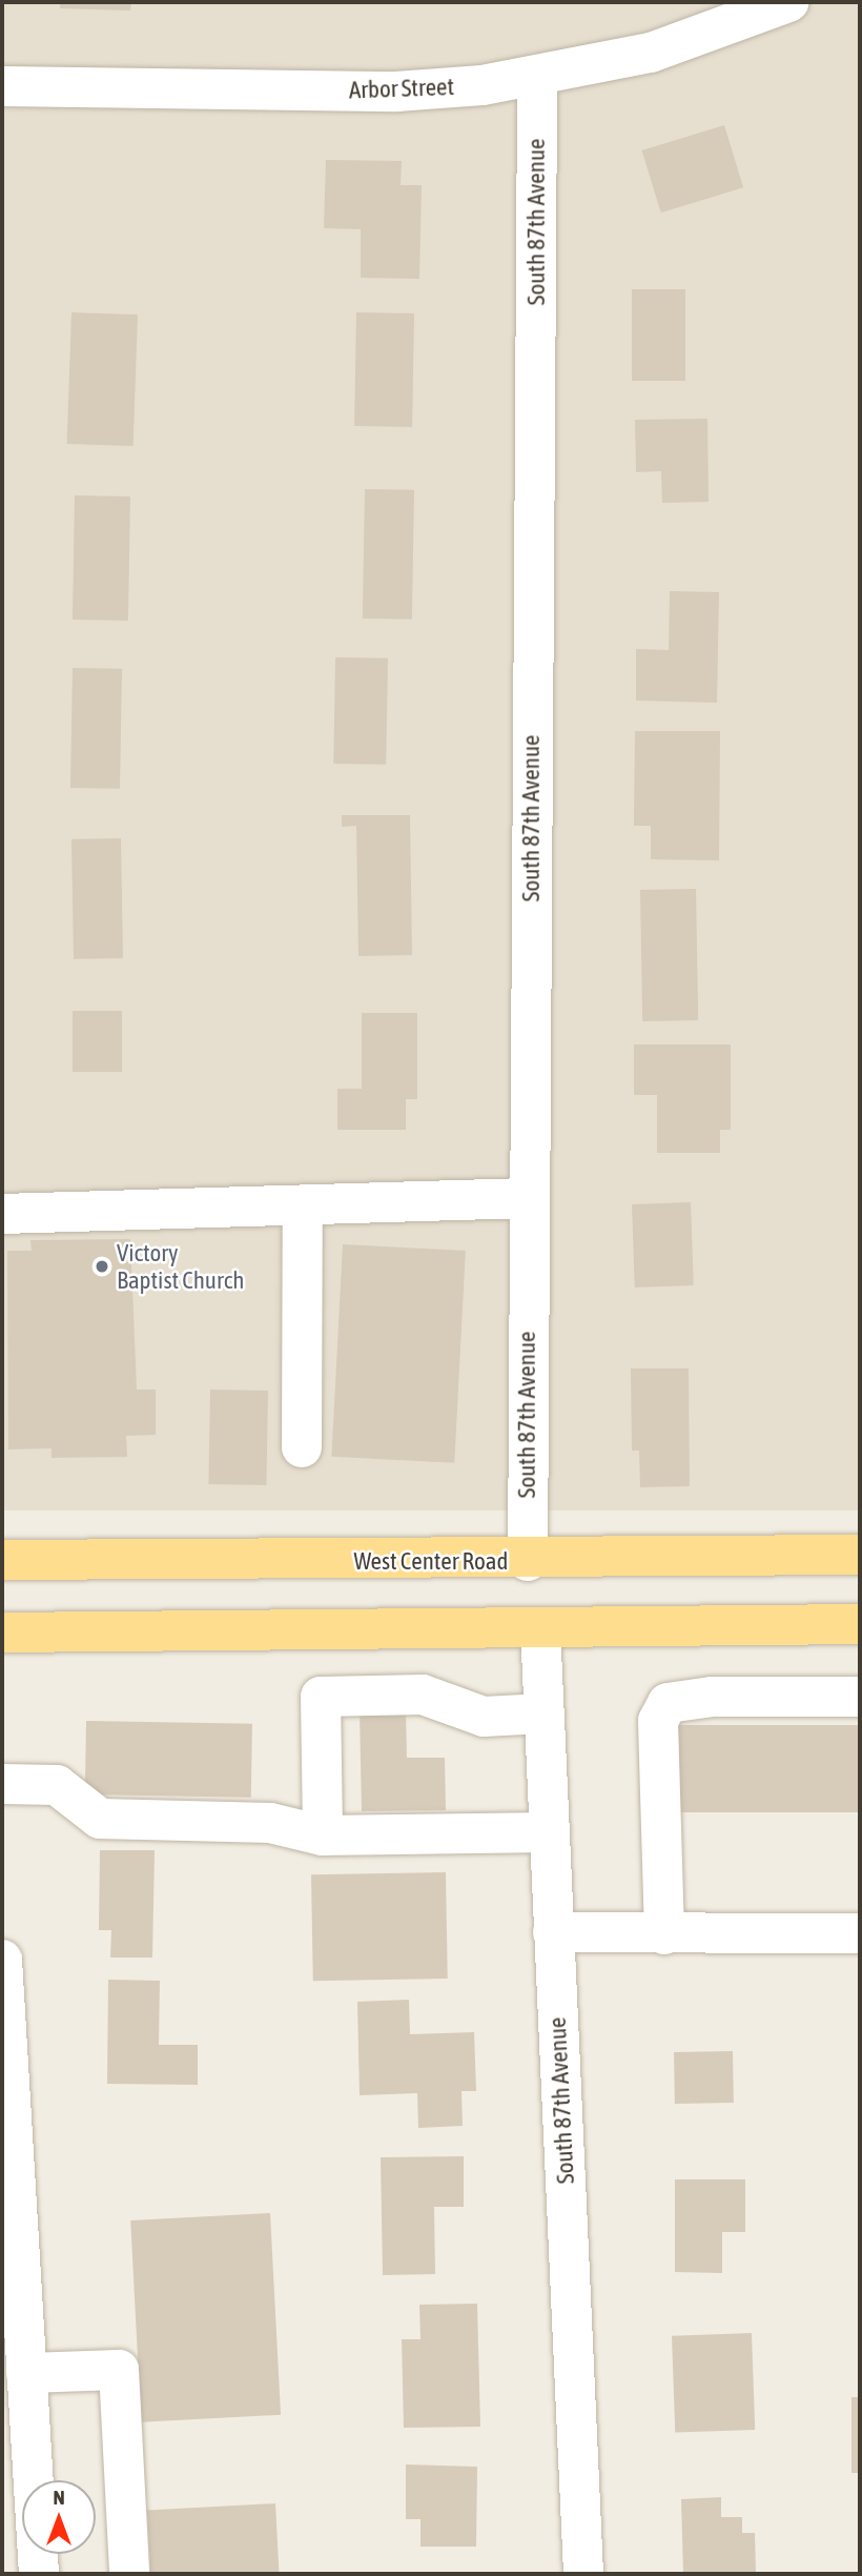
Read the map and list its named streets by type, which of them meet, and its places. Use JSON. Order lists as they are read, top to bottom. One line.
{"streets":{"main road":["West Center Road"],"street":["Arbor Street","South 87th Avenue"]},"crossings":[["Arbor Street","South 87th Avenue"],["South 87th Avenue","West Center Road"]],"places":["Victory Baptist Church"],"north":"top"}
